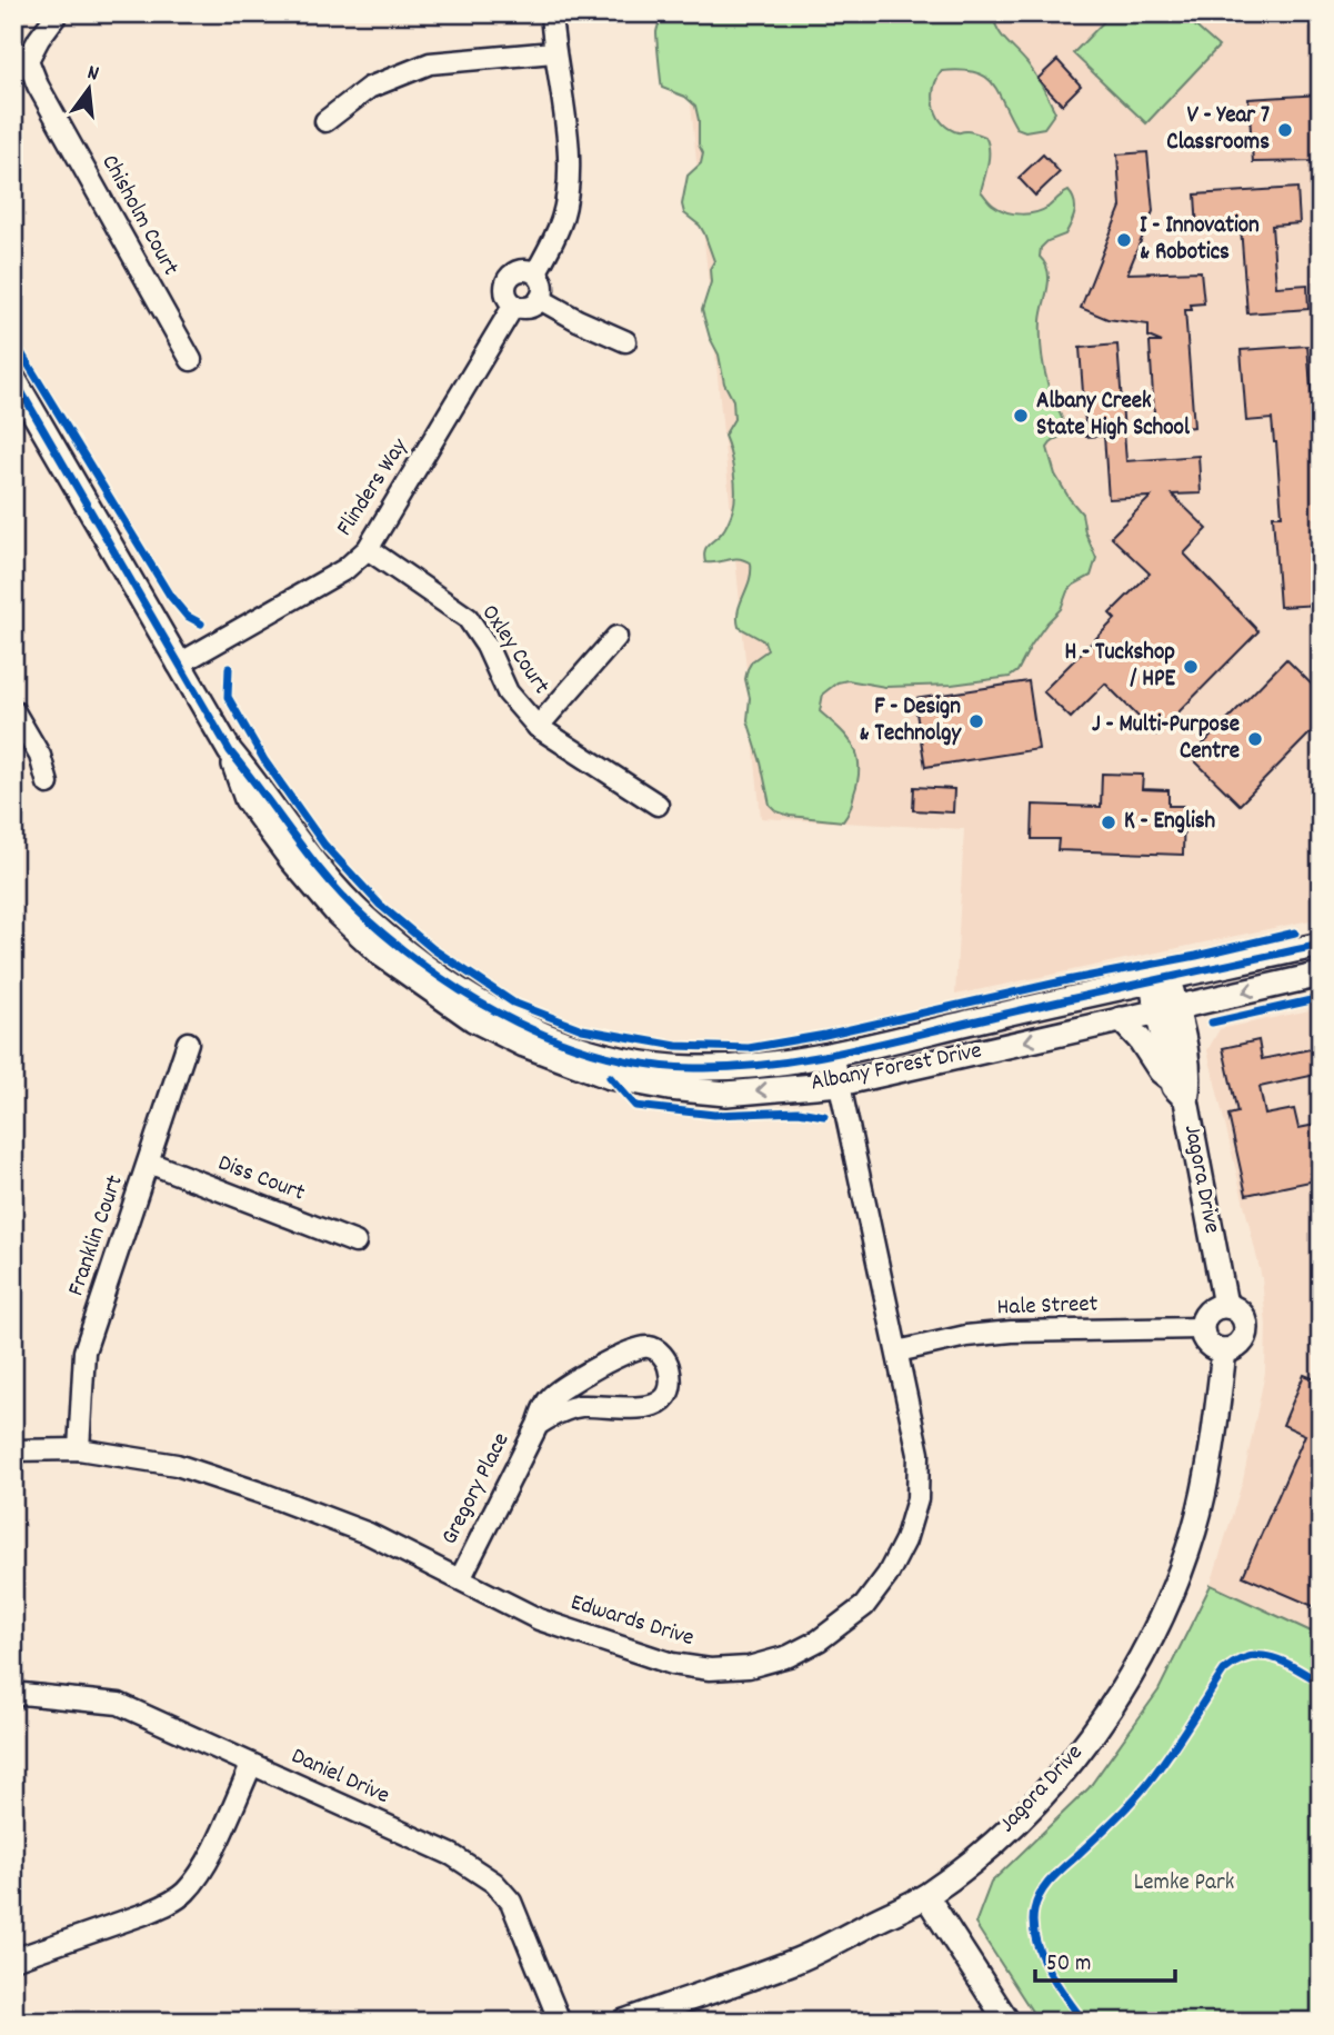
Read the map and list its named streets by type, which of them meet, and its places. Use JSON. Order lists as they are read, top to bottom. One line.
{"streets":{"street":["Chisholm Court","Flinders Way","Oxley Court","Albany Forest Drive","Diss Court","Jagora Drive","Franklin Court","Hale Street","Gregory Place","Edwards Drive","Daniel Drive"]},"crossings":[["Flinders Way","Oxley Court"],["Flinders Way","Albany Forest Drive"],["Albany Forest Drive","Jagora Drive"],["Albany Forest Drive","Edwards Drive"],["Diss Court","Franklin Court"],["Jagora Drive","Hale Street"],["Franklin Court","Edwards Drive"],["Hale Street","Edwards Drive"],["Gregory Place","Edwards Drive"]],"parks":["Lemke Park"],"places":["V - Year 7 Classrooms","I - Innovation & Robotics","Albany Creek State High School","H - Tuckshop / HPE","F - Design & Technolgy","J - Multi-Purpose Centre","K - English"],"scale_bar":"50 m","north":"top"}
